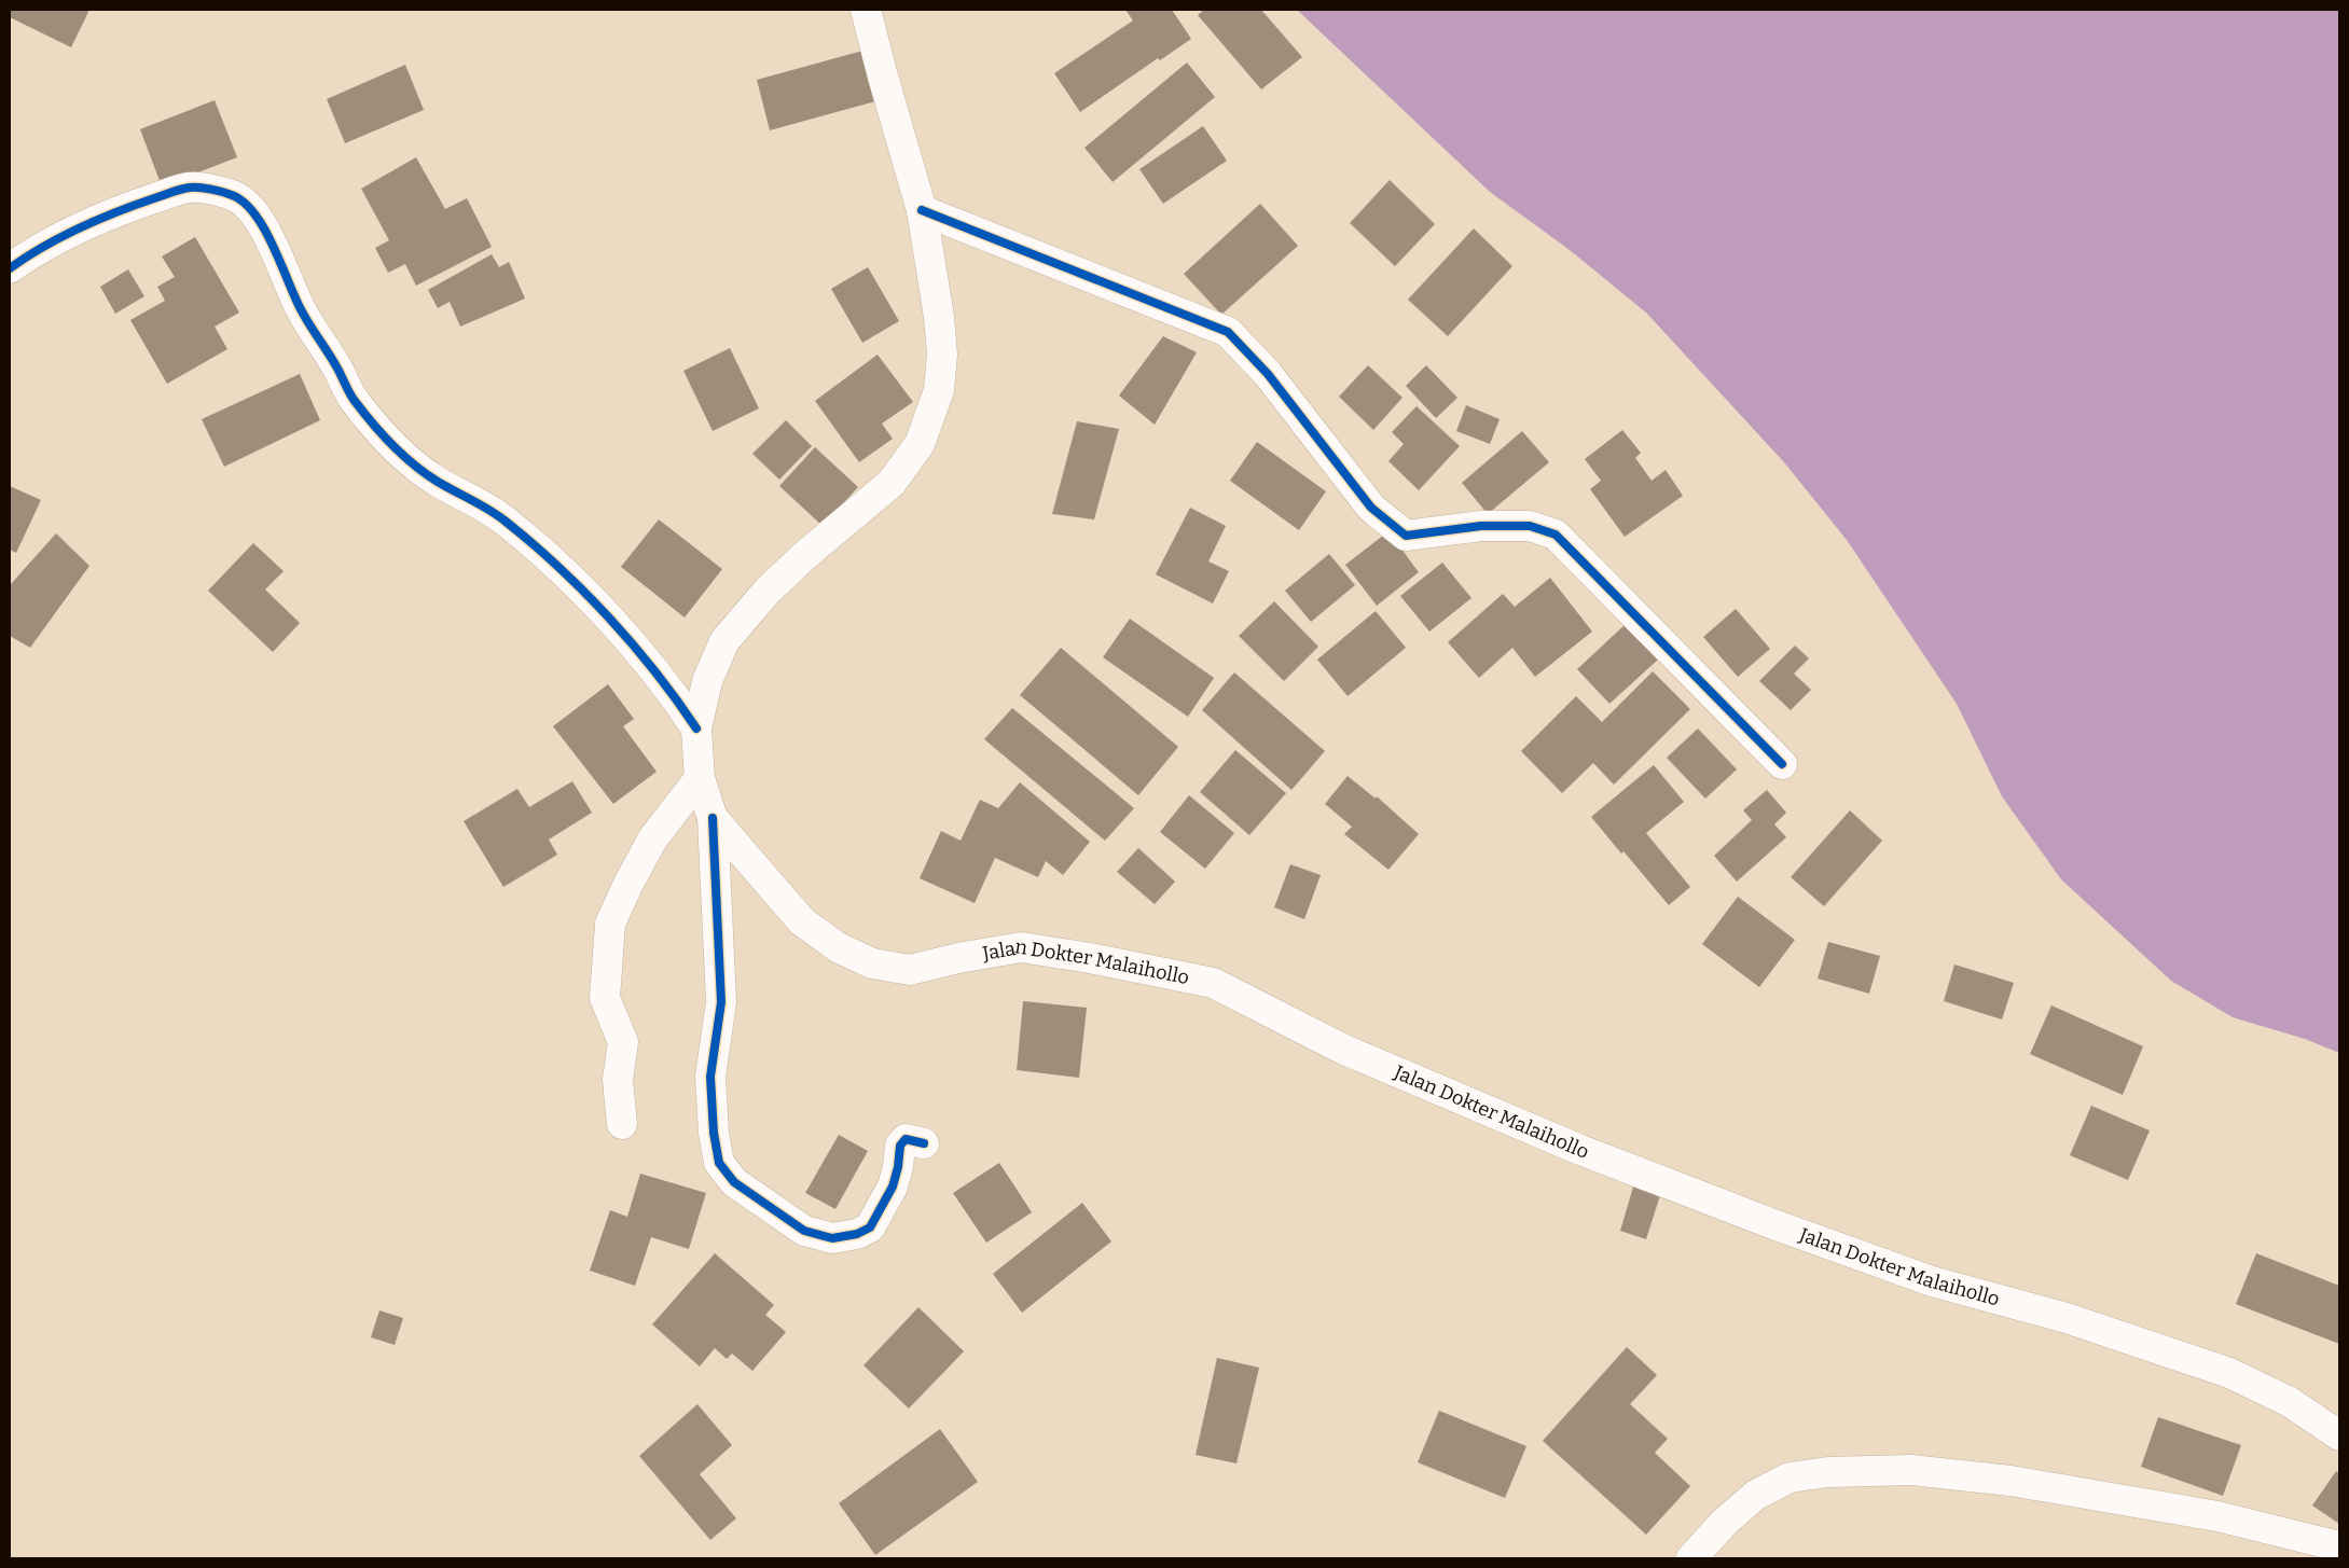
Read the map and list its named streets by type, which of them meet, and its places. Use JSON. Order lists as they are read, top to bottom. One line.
{"streets":{"street":["Jalan Dokter Malaihollo"]}}
